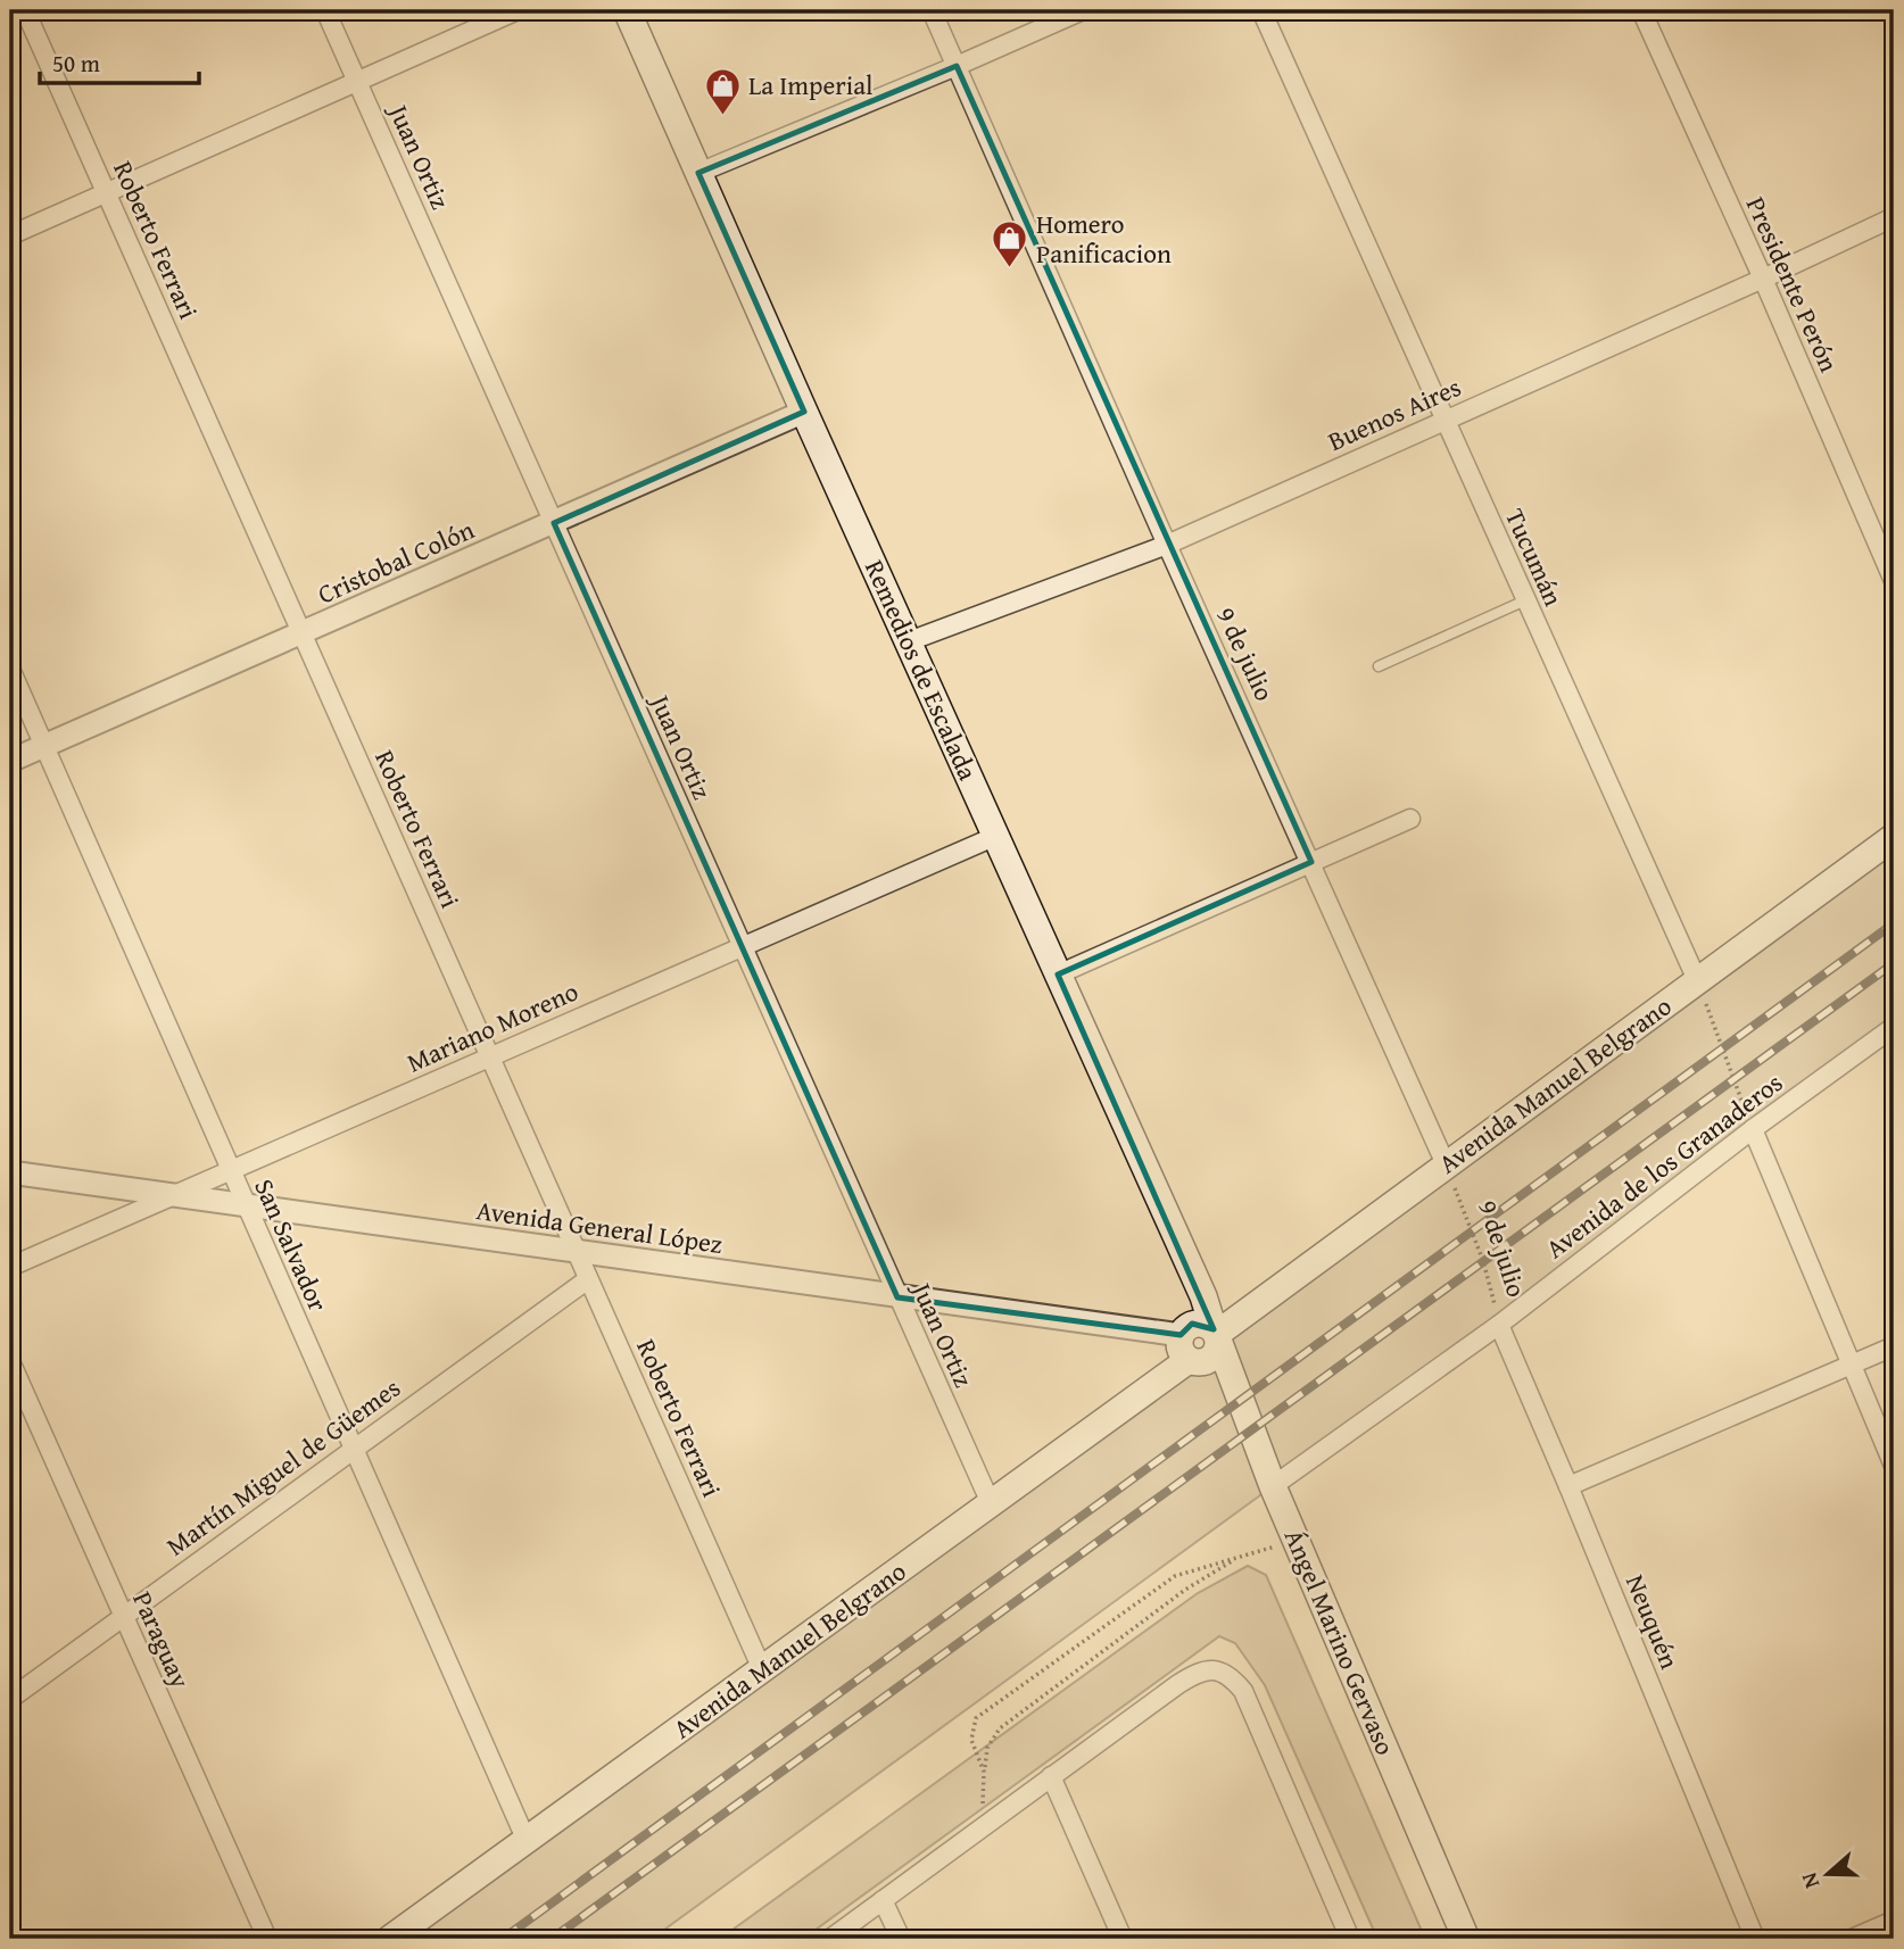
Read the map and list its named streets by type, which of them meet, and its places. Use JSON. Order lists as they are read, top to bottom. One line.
{"streets":{"main road":["Remedios de Escalada","Avenida Manuel Belgrano","Ángel Marino Gervaso"],"street":["Juan Ortiz","Roberto Ferrari","Presidente Perón","Buenos Aires","Tucumán","Cristobal Colón","9 de julio","Mariano Moreno","Avenida de los Granaderos","Avenida General López","San Salvador","Martín Miguel de Güemes","Neuquén","Paraguay"]},"crossings":[["Juan Ortiz","Cristobal Colón"],["Juan Ortiz","Mariano Moreno"],["Juan Ortiz","Avenida Manuel Belgrano"],["Juan Ortiz","Avenida General López"],["Roberto Ferrari","Cristobal Colón"],["Roberto Ferrari","Mariano Moreno"],["Roberto Ferrari","Avenida Manuel Belgrano"],["Roberto Ferrari","Avenida General López"],["Roberto Ferrari","Martín Miguel de Güemes"],["Presidente Perón","Buenos Aires"],["Buenos Aires","Tucumán"],["Buenos Aires","9 de julio"],["Buenos Aires","Remedios de Escalada"],["Tucumán","Avenida Manuel Belgrano"],["Cristobal Colón","Remedios de Escalada"],["Cristobal Colón","San Salvador"],["9 de julio","Avenida Manuel Belgrano"],["9 de julio","Avenida de los Granaderos"],["9 de julio","Neuquén"],["Remedios de Escalada","Mariano Moreno"],["Remedios de Escalada","Avenida Manuel Belgrano"],["Remedios de Escalada","Ángel Marino Gervaso"],["Mariano Moreno","Avenida General López"],["Mariano Moreno","San Salvador"],["Avenida Manuel Belgrano","Avenida General López"],["Avenida Manuel Belgrano","San Salvador"],["Avenida Manuel Belgrano","Ángel Marino Gervaso"],["Avenida de los Granaderos","Neuquén"],["Avenida de los Granaderos","Ángel Marino Gervaso"],["Avenida General López","San Salvador"],["San Salvador","Martín Miguel de Güemes"],["Martín Miguel de Güemes","Paraguay"]],"places":{"shop":["La Imperial","Homero Panificacion"]},"scale_bar":"50 m","north":"left"}
